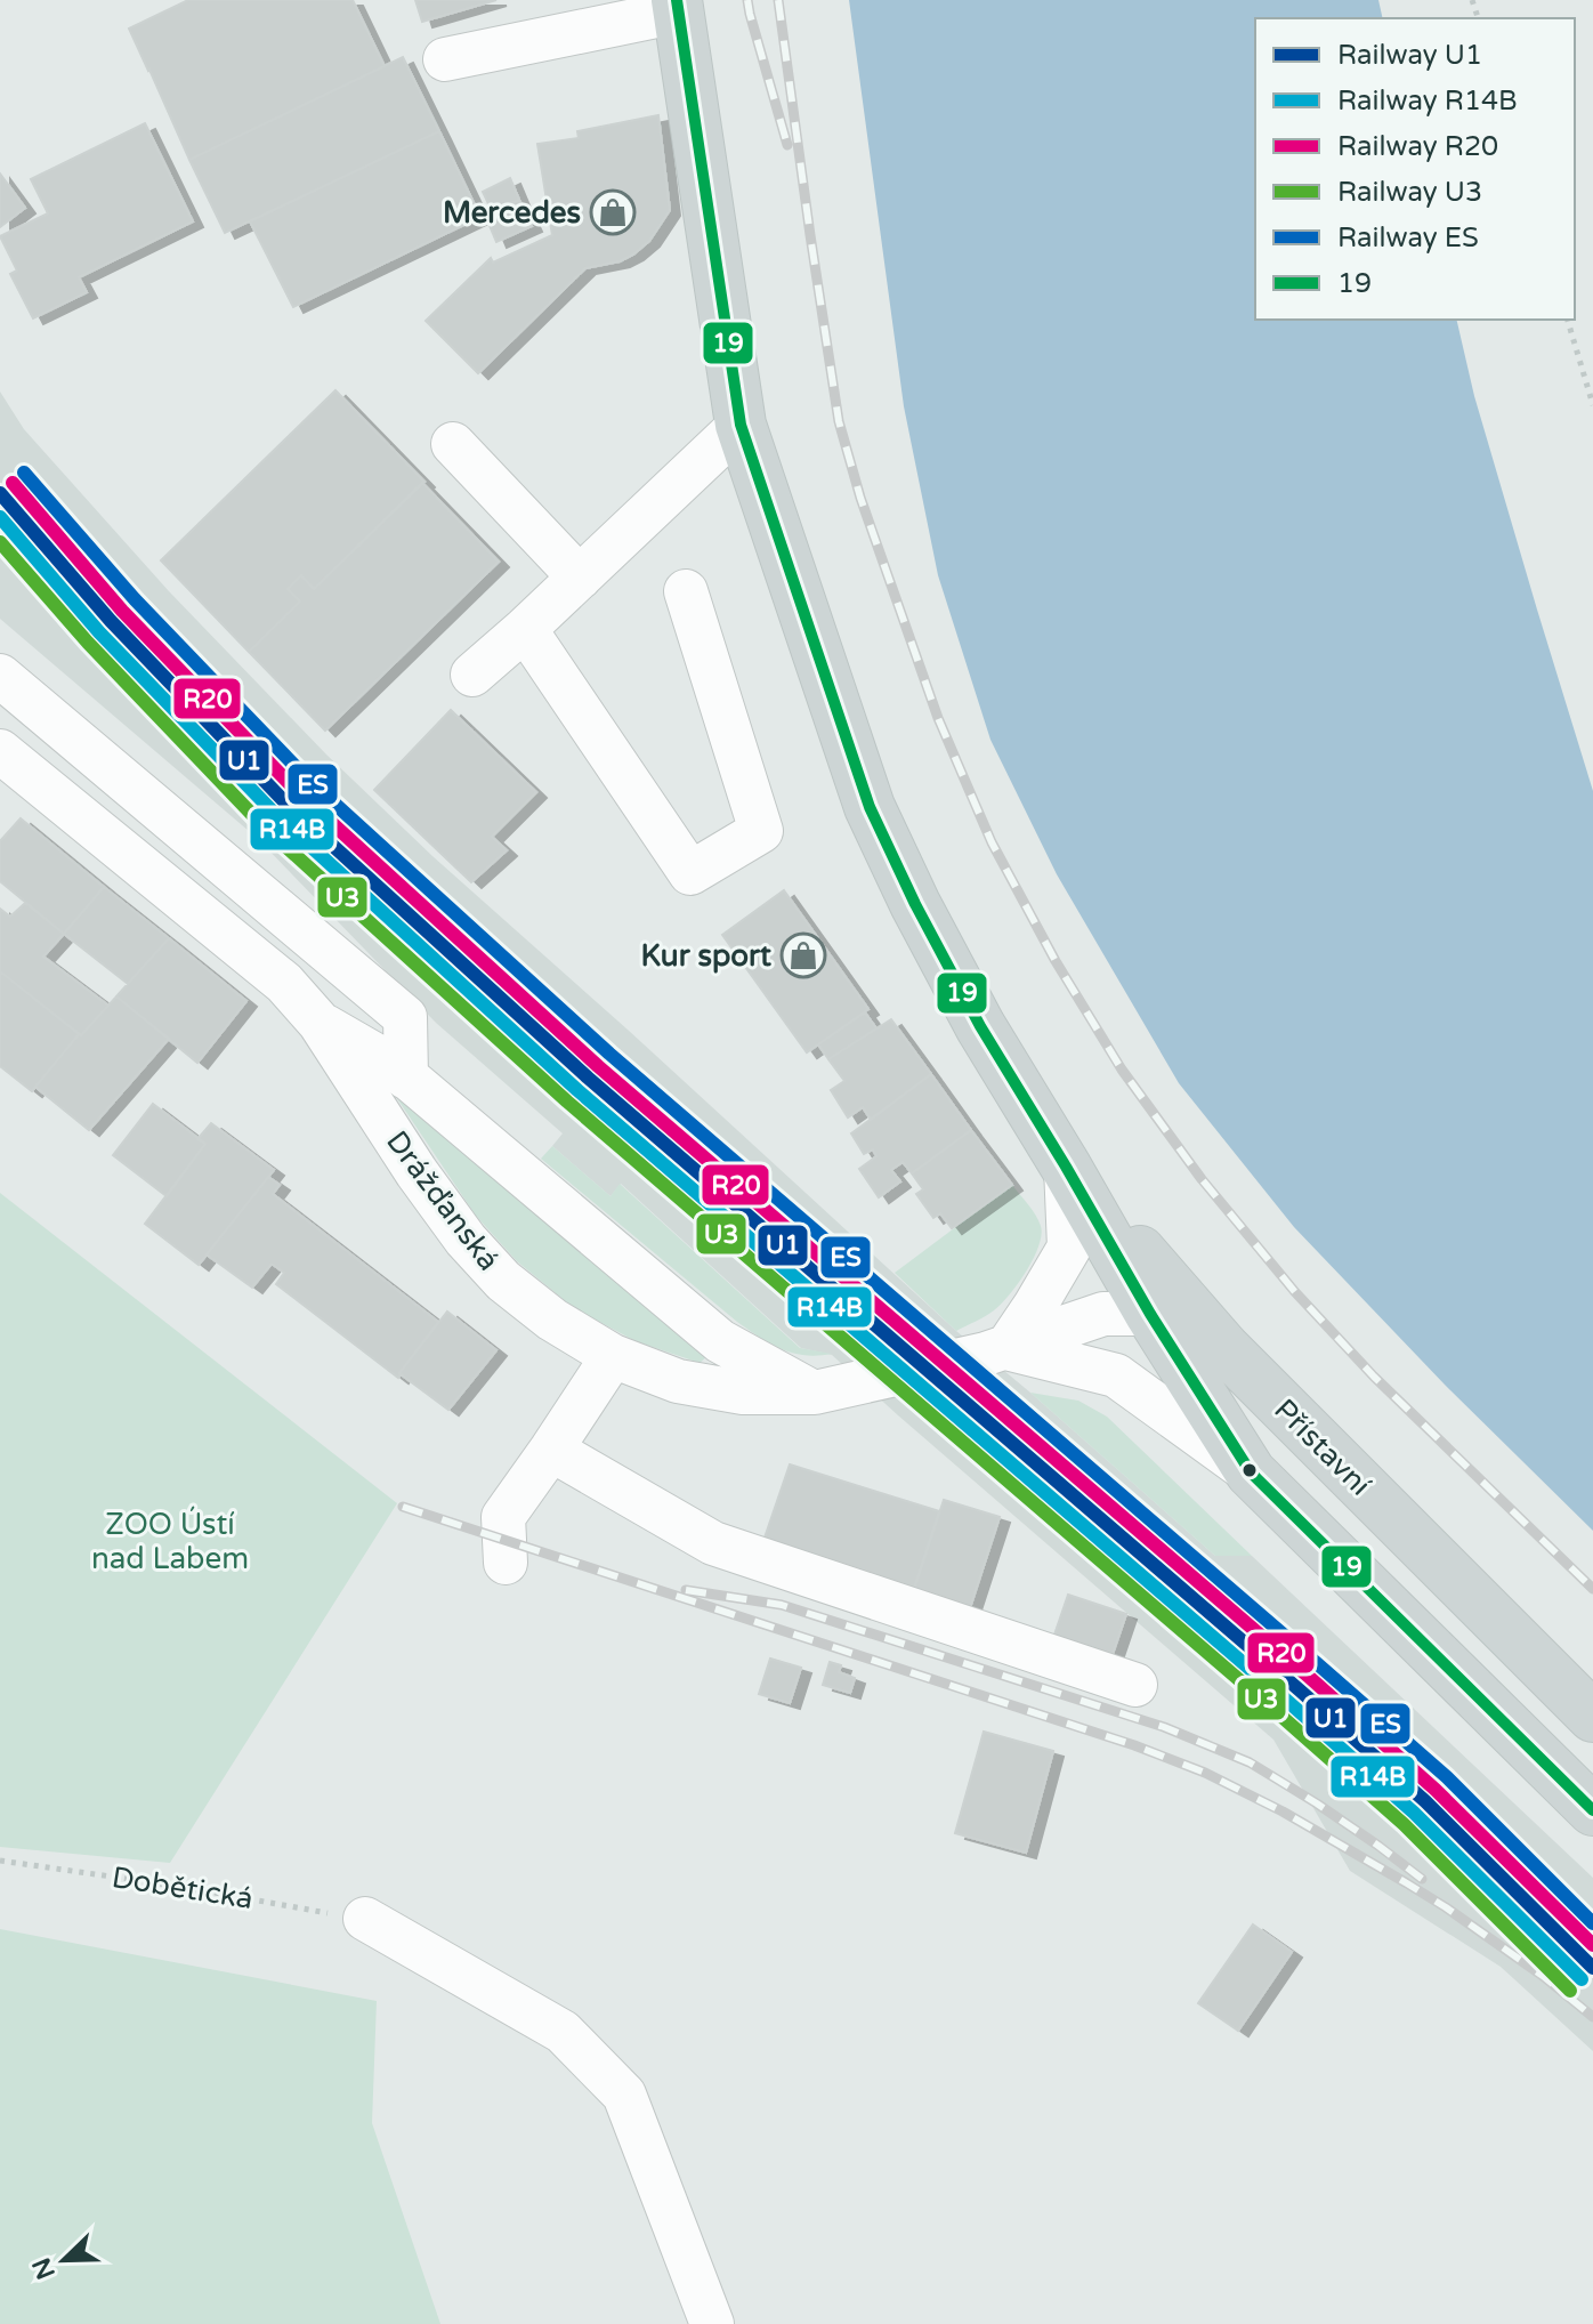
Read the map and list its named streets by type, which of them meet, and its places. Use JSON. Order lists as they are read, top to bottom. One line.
{"streets":{"main road":["Přístavní"],"street":["Drážďanská"],"path":["Dobětická"]},"crossings":[["Drážďanská","Přístavní"]],"parks":["ZOO Ústí nad Labem"],"places":{"shop":["Mercedes","Kur sport"]},"lines":["transit line 19","rail line ES","rail line R20","rail line U1","rail line R14B","rail line U3"],"legend":["Railway U1","Railway R14B","Railway R20","Railway U3","Railway ES","19"],"north":"bottom left"}
